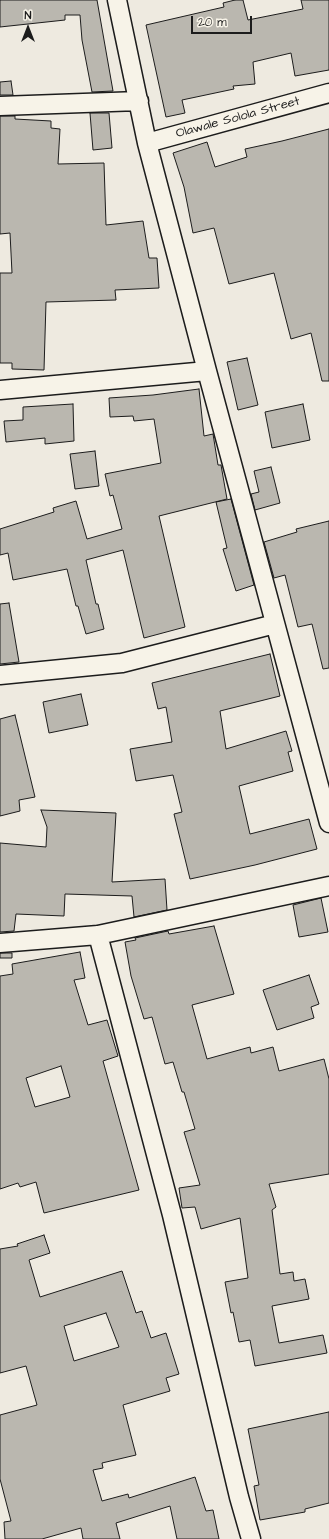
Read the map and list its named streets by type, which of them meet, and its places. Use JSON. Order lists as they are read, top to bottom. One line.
{"streets":{"street":["Olawale Solola Street"]},"scale_bar":"20 m","north":"top"}
